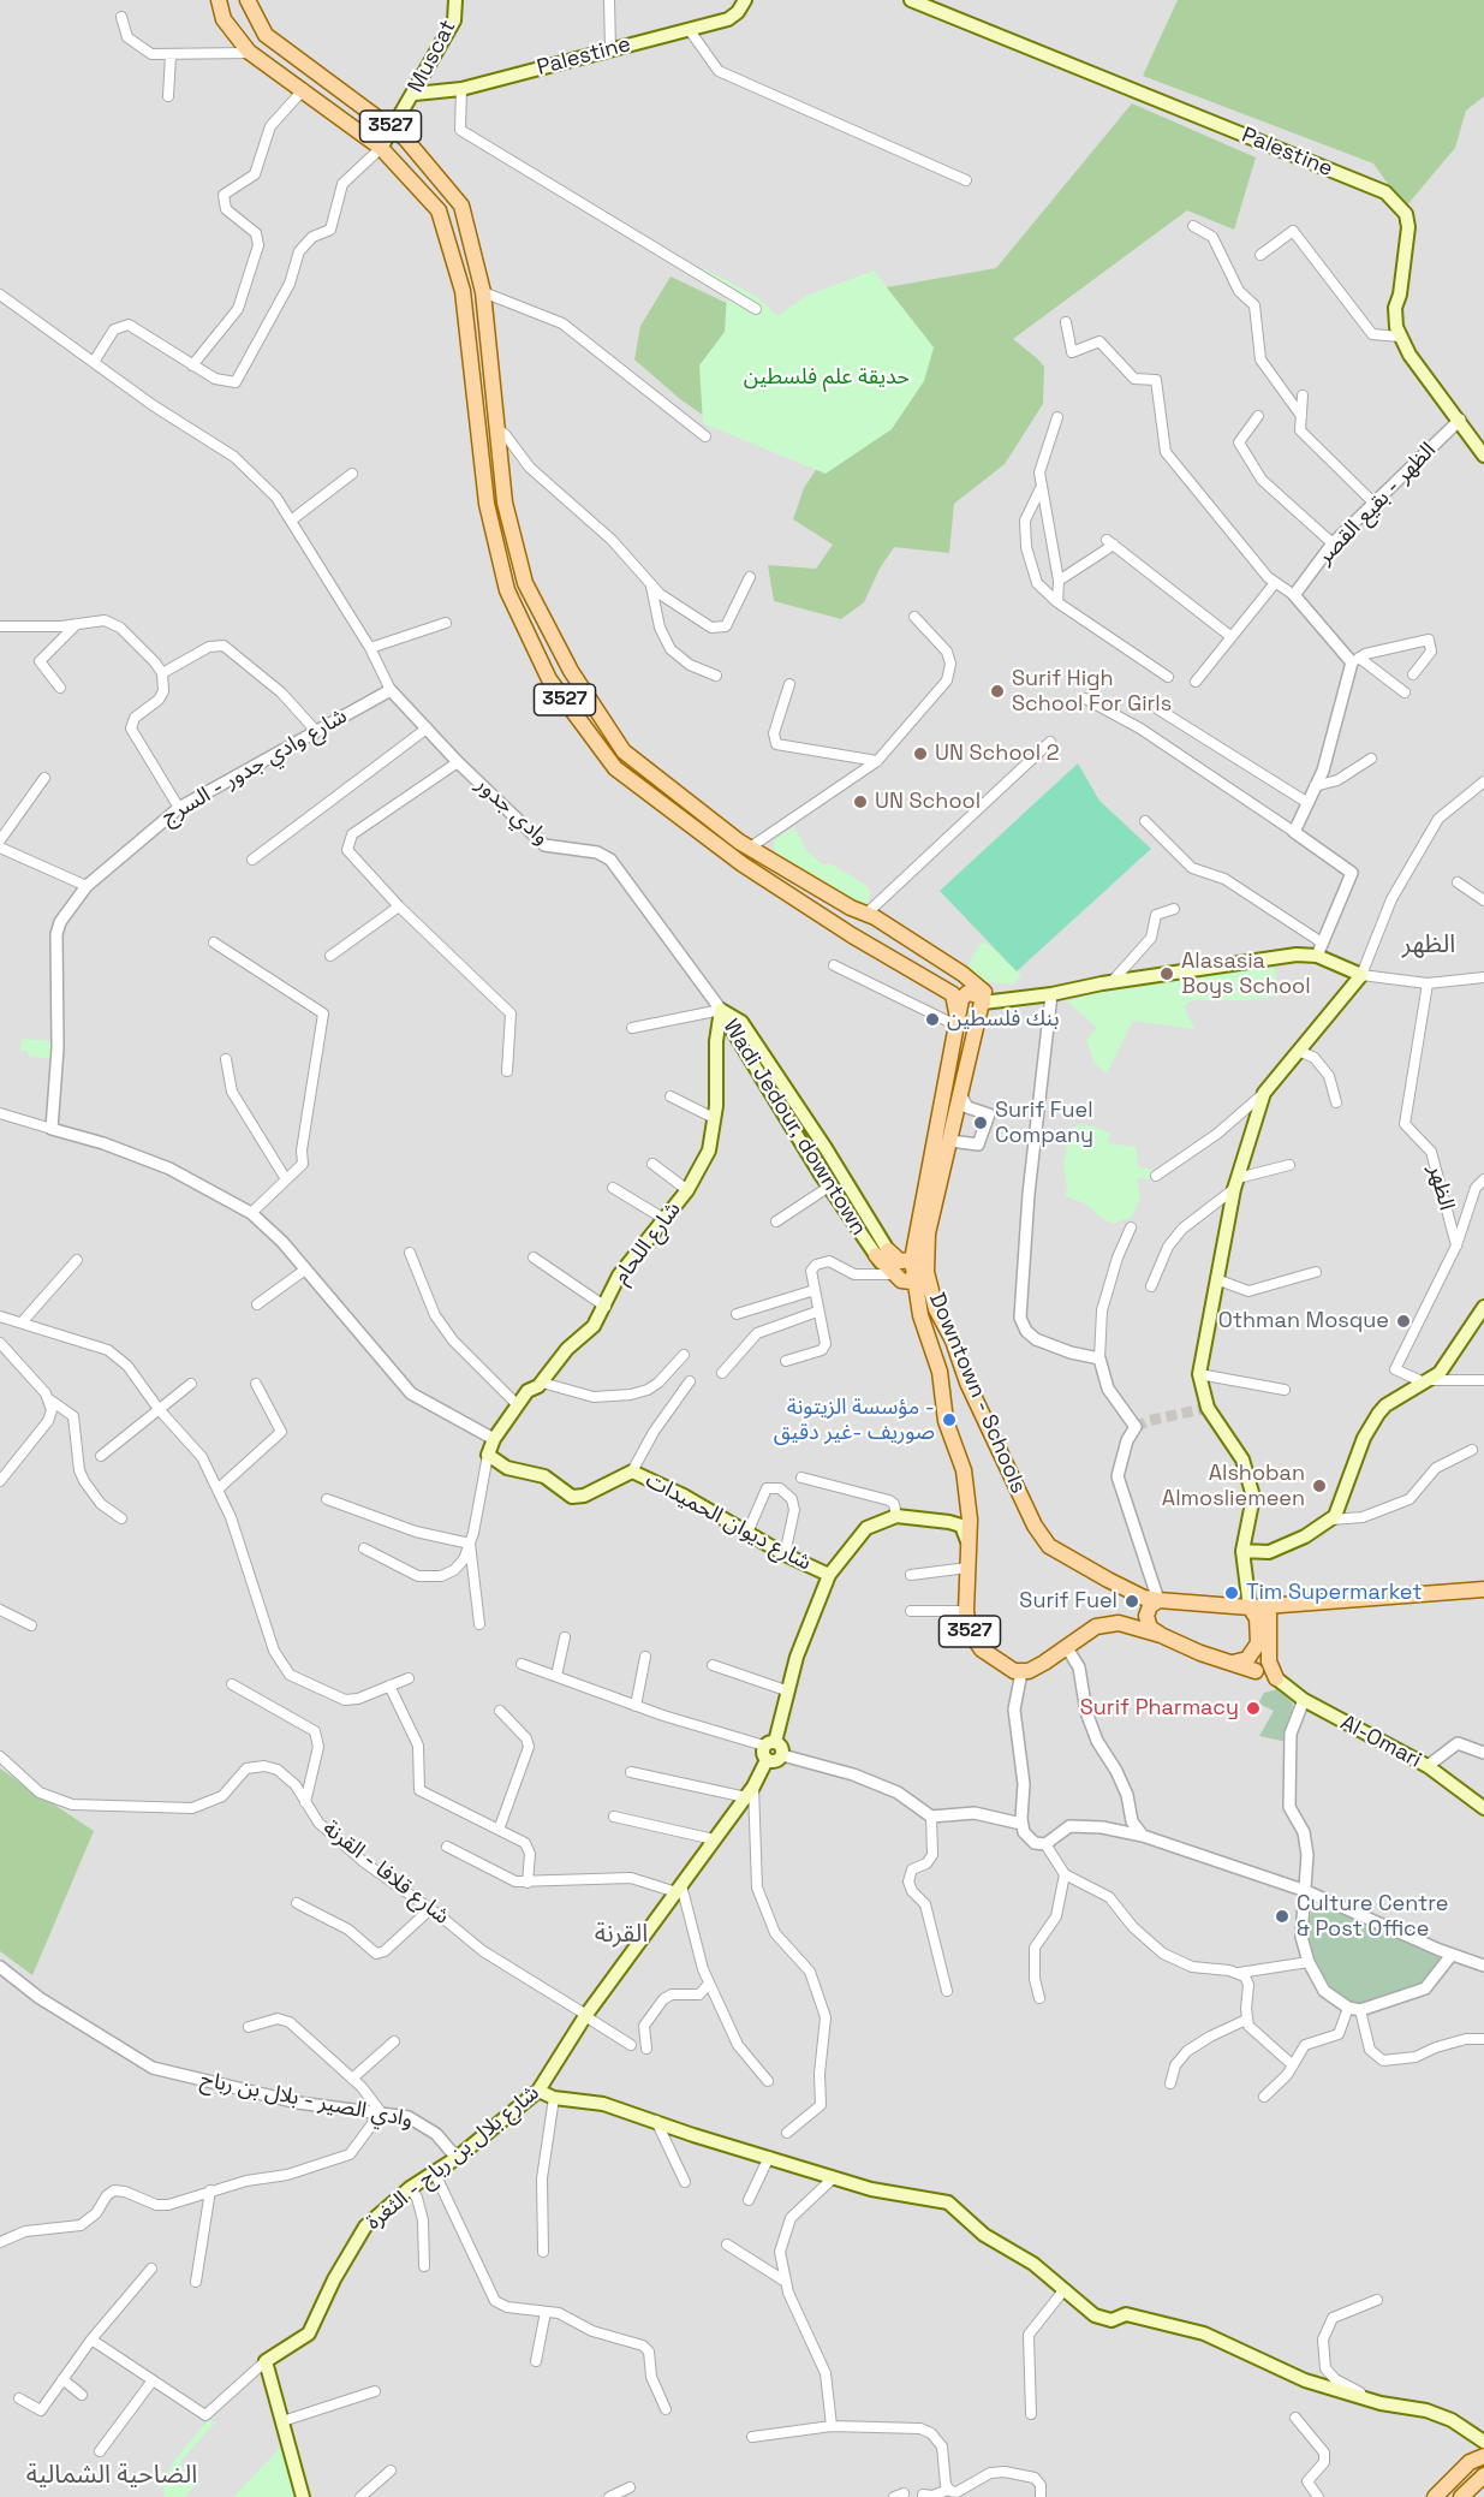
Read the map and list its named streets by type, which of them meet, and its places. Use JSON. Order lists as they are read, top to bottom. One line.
{"streets":{"main road":["Muscat","Palestine","3527","Wadi Jedour, downtown","شارع اللحام","Downtown - Schools","شارع ديوان الحميدات","Al-Omari","شارع بلال بن رباح - الثغرة"],"street":["الظهر - بقيع القصر","شارع وادي جدور - السرج","وادي جدور","الظهر","شارع قلافا - القرنة","وادي الصير - بلال بن رباح"]},"crossings":[["Muscat","Palestine"],["Muscat","3527"],["3527","Wadi Jedour, downtown"],["3527","Downtown - Schools"],["شارع وادي جدور - السرج","وادي جدور"],["وادي جدور","Wadi Jedour, downtown"],["وادي جدور","شارع اللحام"],["Wadi Jedour, downtown","شارع اللحام"],["شارع قلافا - القرنة","شارع بلال بن رباح - الثغرة"],["وادي الصير - بلال بن رباح","شارع بلال بن رباح - الثغرة"]],"districts":["الظهر","القرنة","الضاحية الشمالية"],"parks":["حديقة علم فلسطين"],"places":["Surif High School For Girls","UN School 2","UN School","Alasasia Boys School","بنك فلسطين","Surif Fuel Company","Othman Mosque","مؤسسة الزيتونة - صوريف -غير دقيق","Alshoban Almosliemeen","Tim Supermarket","Surif Fuel","Surif Pharmacy","Culture Centre & Post Office"]}
